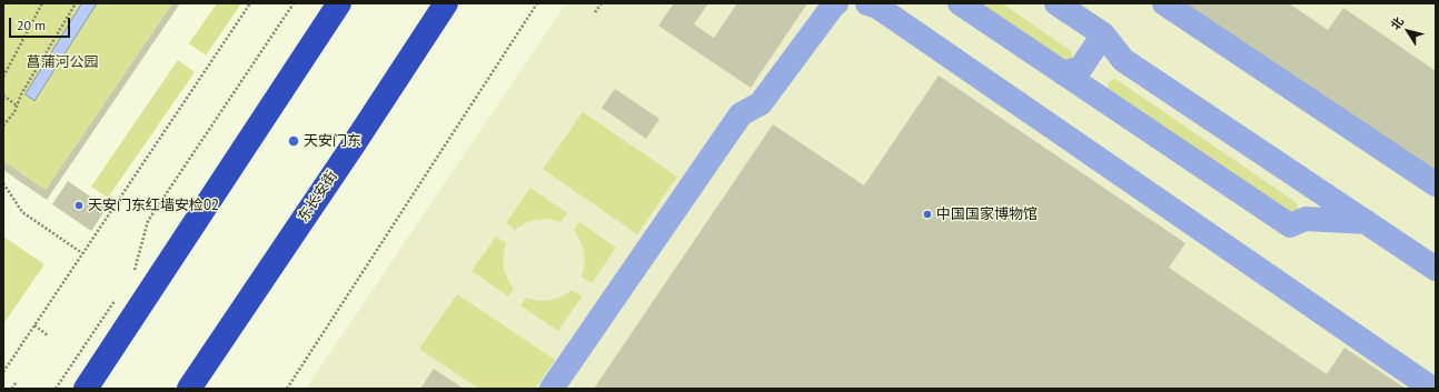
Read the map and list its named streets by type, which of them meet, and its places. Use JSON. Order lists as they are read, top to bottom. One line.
{"streets":{"highway":["东长安街"]},"parks":["菖蒲河公园"],"places":["天安门东","天安门东红墙安检02","中国国家博物馆"],"scale_bar":"20 m","north":"top left"}
